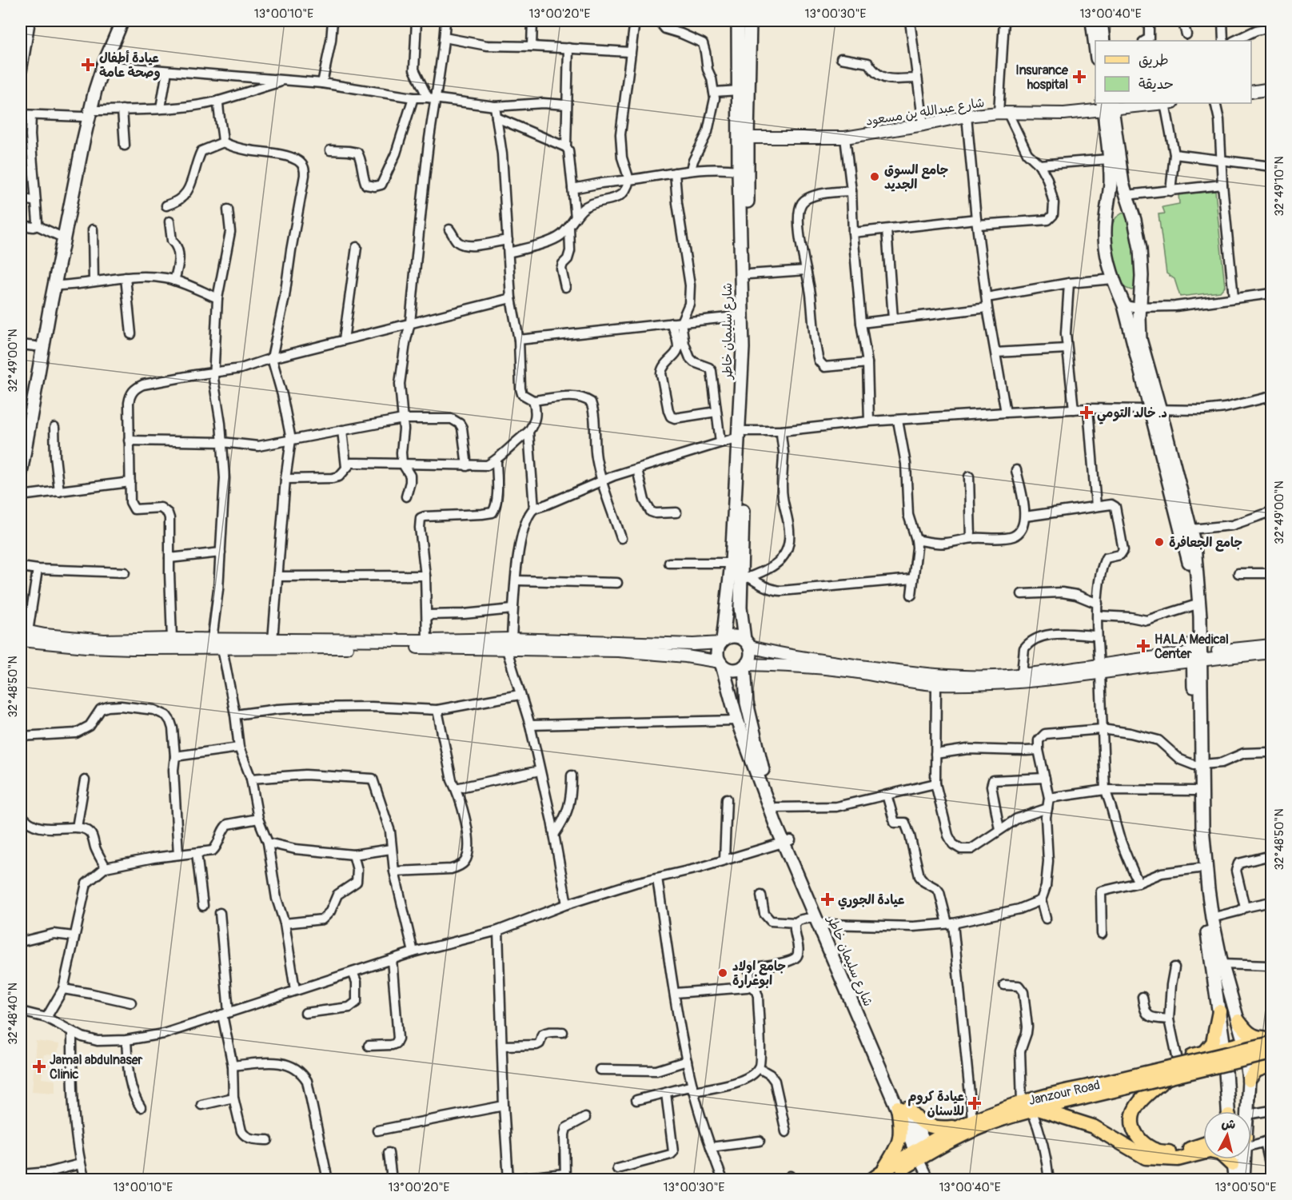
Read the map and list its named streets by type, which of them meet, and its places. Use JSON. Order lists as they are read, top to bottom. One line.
{"streets":{"main road":["شارع سليمان خاطر","Janzour Road"],"street":["شارع عبدالله بن مسعود"]},"crossings":[["شارع عبدالله بن مسعود","شارع سليمان خاطر"],["شارع سليمان خاطر","Janzour Road"]],"places":{"health":["عيادة أطفال وصحة عامة","Insurance hospital","د. خالد التومي","HALA Medical Center","عيادة الجوري","Jamal abdulnaser Clinic","عيادة كروم للاسنان"],"other":["جامع السوق الجديد","جامع الجعافرة","جامع اولاد ابوغرارة"]},"legend":["طريق","حديقة"],"north":"top","coordinates":["13°00'10\"E","13°00'20\"E","13°00'30\"E","13°00'40\"E","32°49'10\"N","32°49'00\"N","32°48'50\"N","32°48'40\"N","13°00'50\"E"]}
